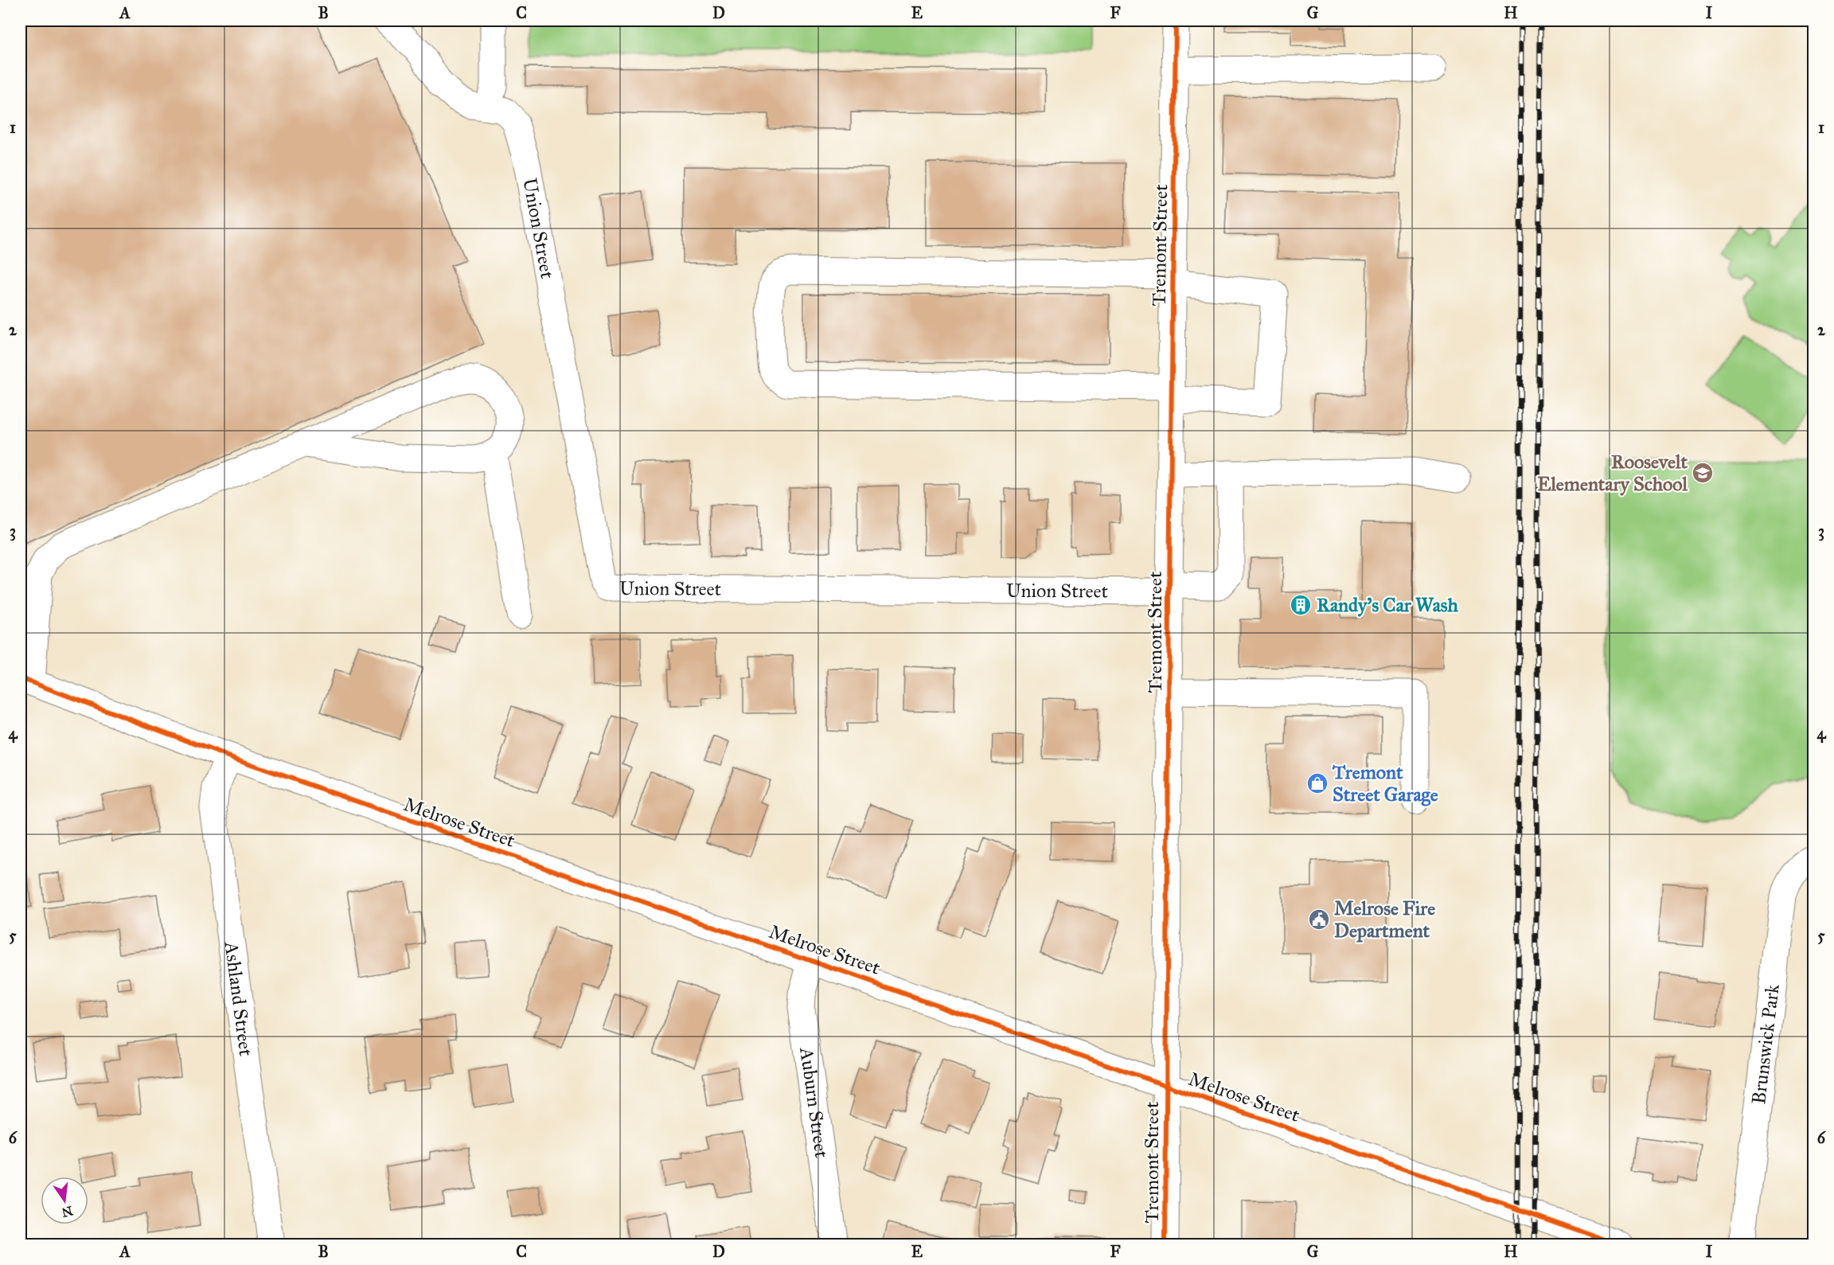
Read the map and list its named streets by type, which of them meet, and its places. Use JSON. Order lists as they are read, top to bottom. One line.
{"streets":{"street":["Union Street","Tremont Street","Melrose Street","Ashland Street","Brunswick Park","Auburn Street"]},"crossings":[["Union Street","Tremont Street"],["Tremont Street","Melrose Street"],["Melrose Street","Ashland Street"],["Melrose Street","Auburn Street"]],"places":{"school or university":["Roosevelt Elementary School"],"building":["Randy's Car Wash"],"shop":["Tremont Street Garage"],"public building":["Melrose Fire Department"]},"north":"bottom","grid":{"columns":["A","B","C","D","E","F","G","H","I"],"rows":["1","2","3","4","5","6"]}}
